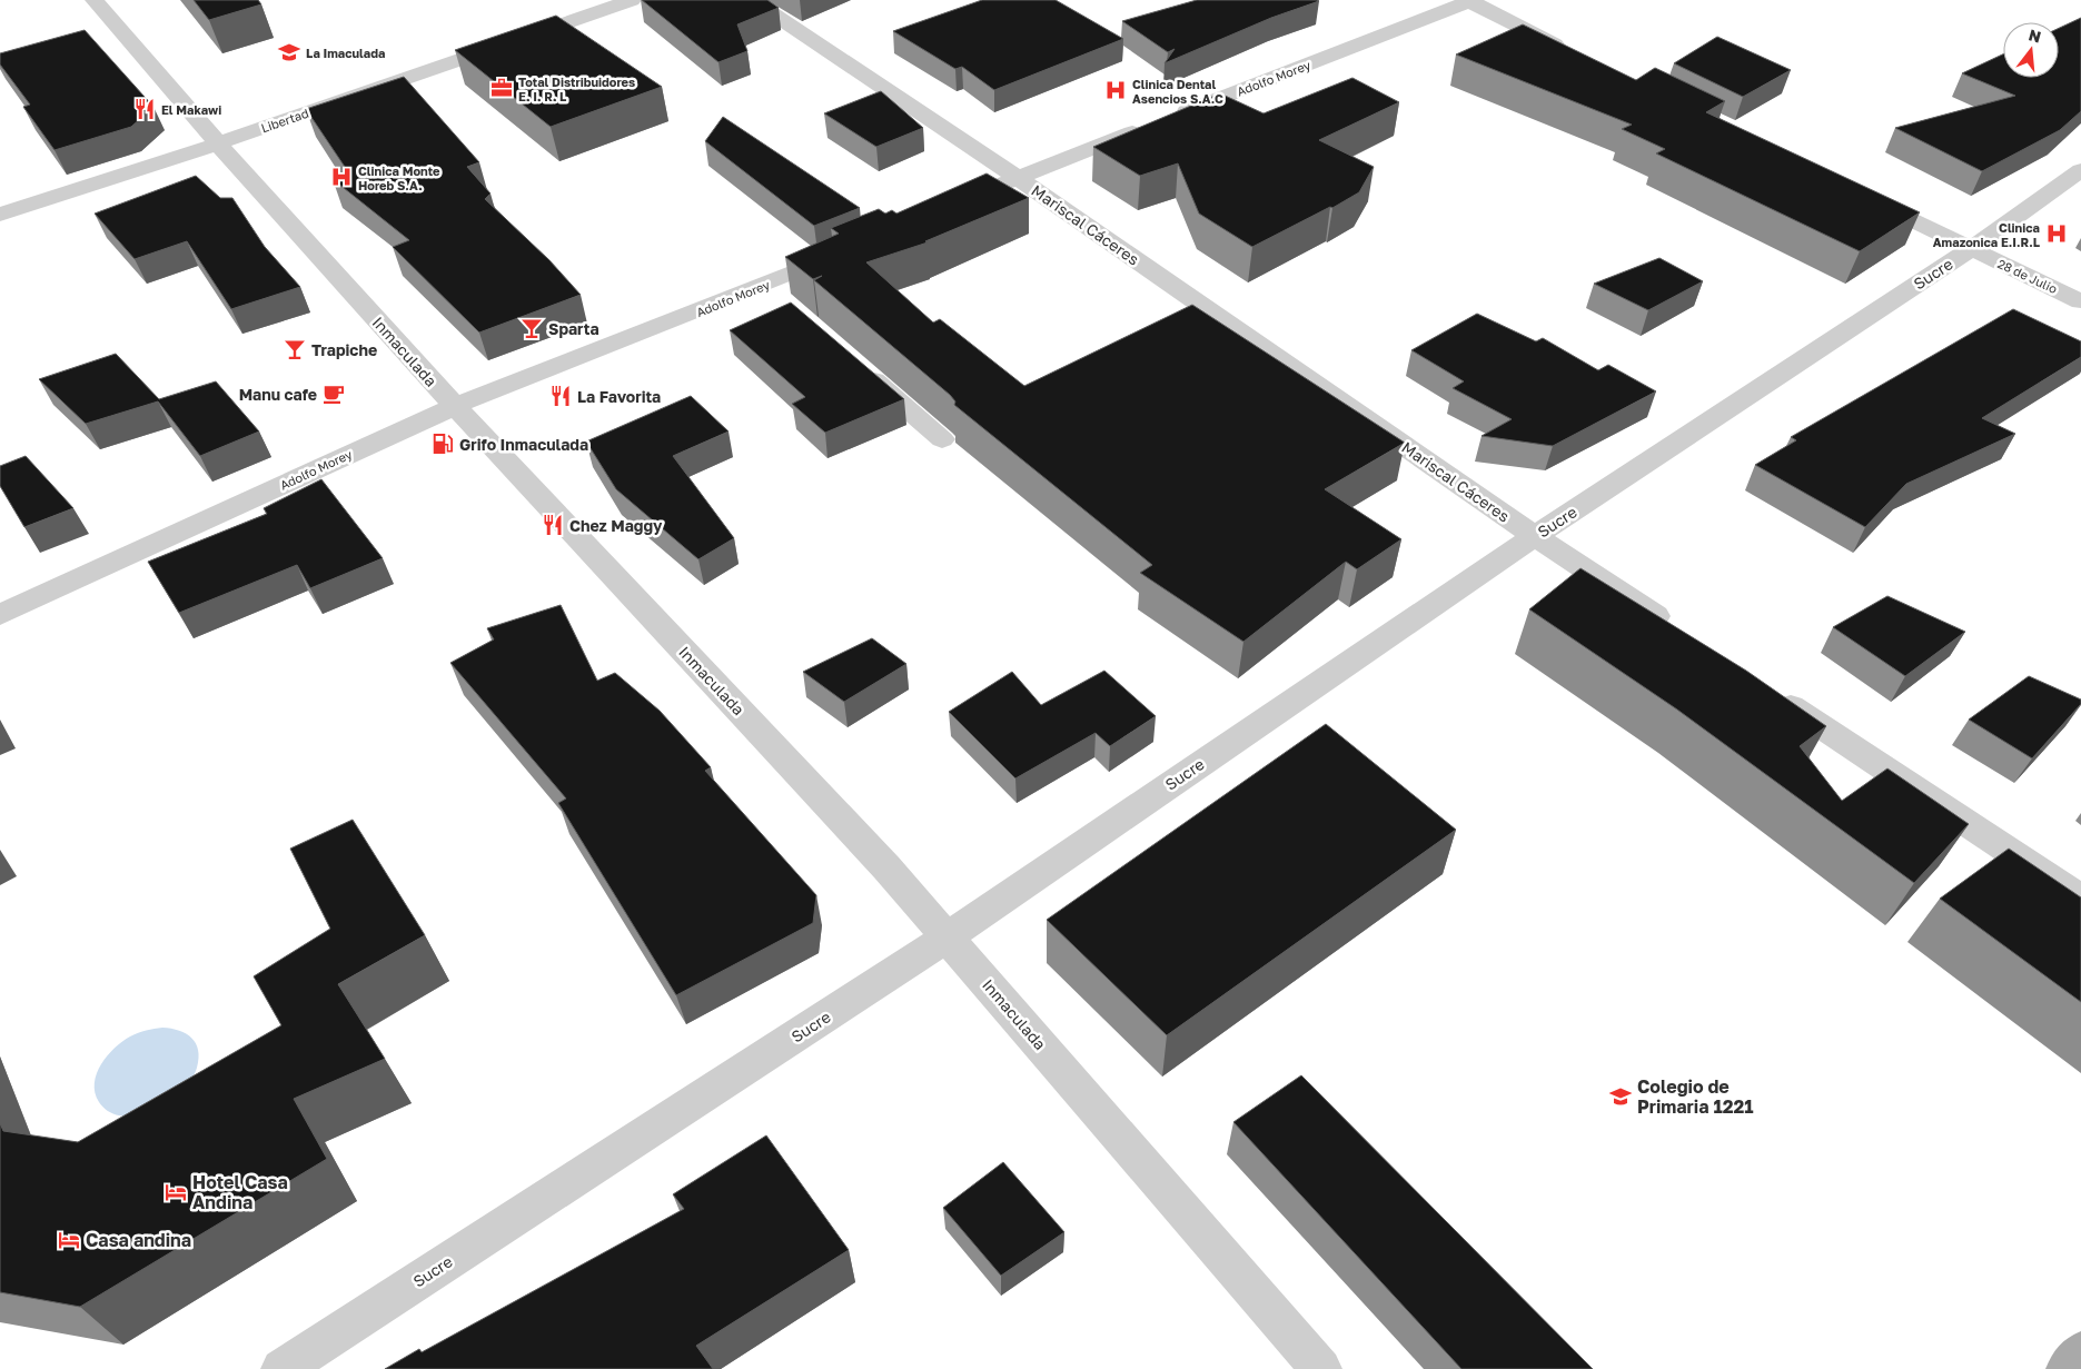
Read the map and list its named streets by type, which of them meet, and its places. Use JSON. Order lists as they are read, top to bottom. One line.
{"streets":{"street":["Adolfo Morey","Libertad","Mariscal Cáceres","Sucre","28 de Julio","Inmaculada"]},"crossings":[["Adolfo Morey","Mariscal Cáceres"],["Adolfo Morey","Inmaculada"],["Libertad","Inmaculada"],["Mariscal Cáceres","Sucre"],["Sucre","28 de Julio"],["Sucre","Inmaculada"]],"places":{"school or university":["La Imaculada","Colegio de Primaria 1221"],"office":["Total Distribuidores E. I. R. L"],"hospital":["Clinica Dental Asencios S.A.C","Clinica Monte Horeb S.A.","Clinica Amazonica E.I.R.L"],"restaurant":["El Makawi","La Favorita","Chez Maggy"],"bar":["Sparta","Trapiche"],"cafe":["Manu cafe"],"fuel station":["Grifo Inmaculada"],"hotel":["Hotel Casa Andina","Casa andina"]},"north":"top"}
